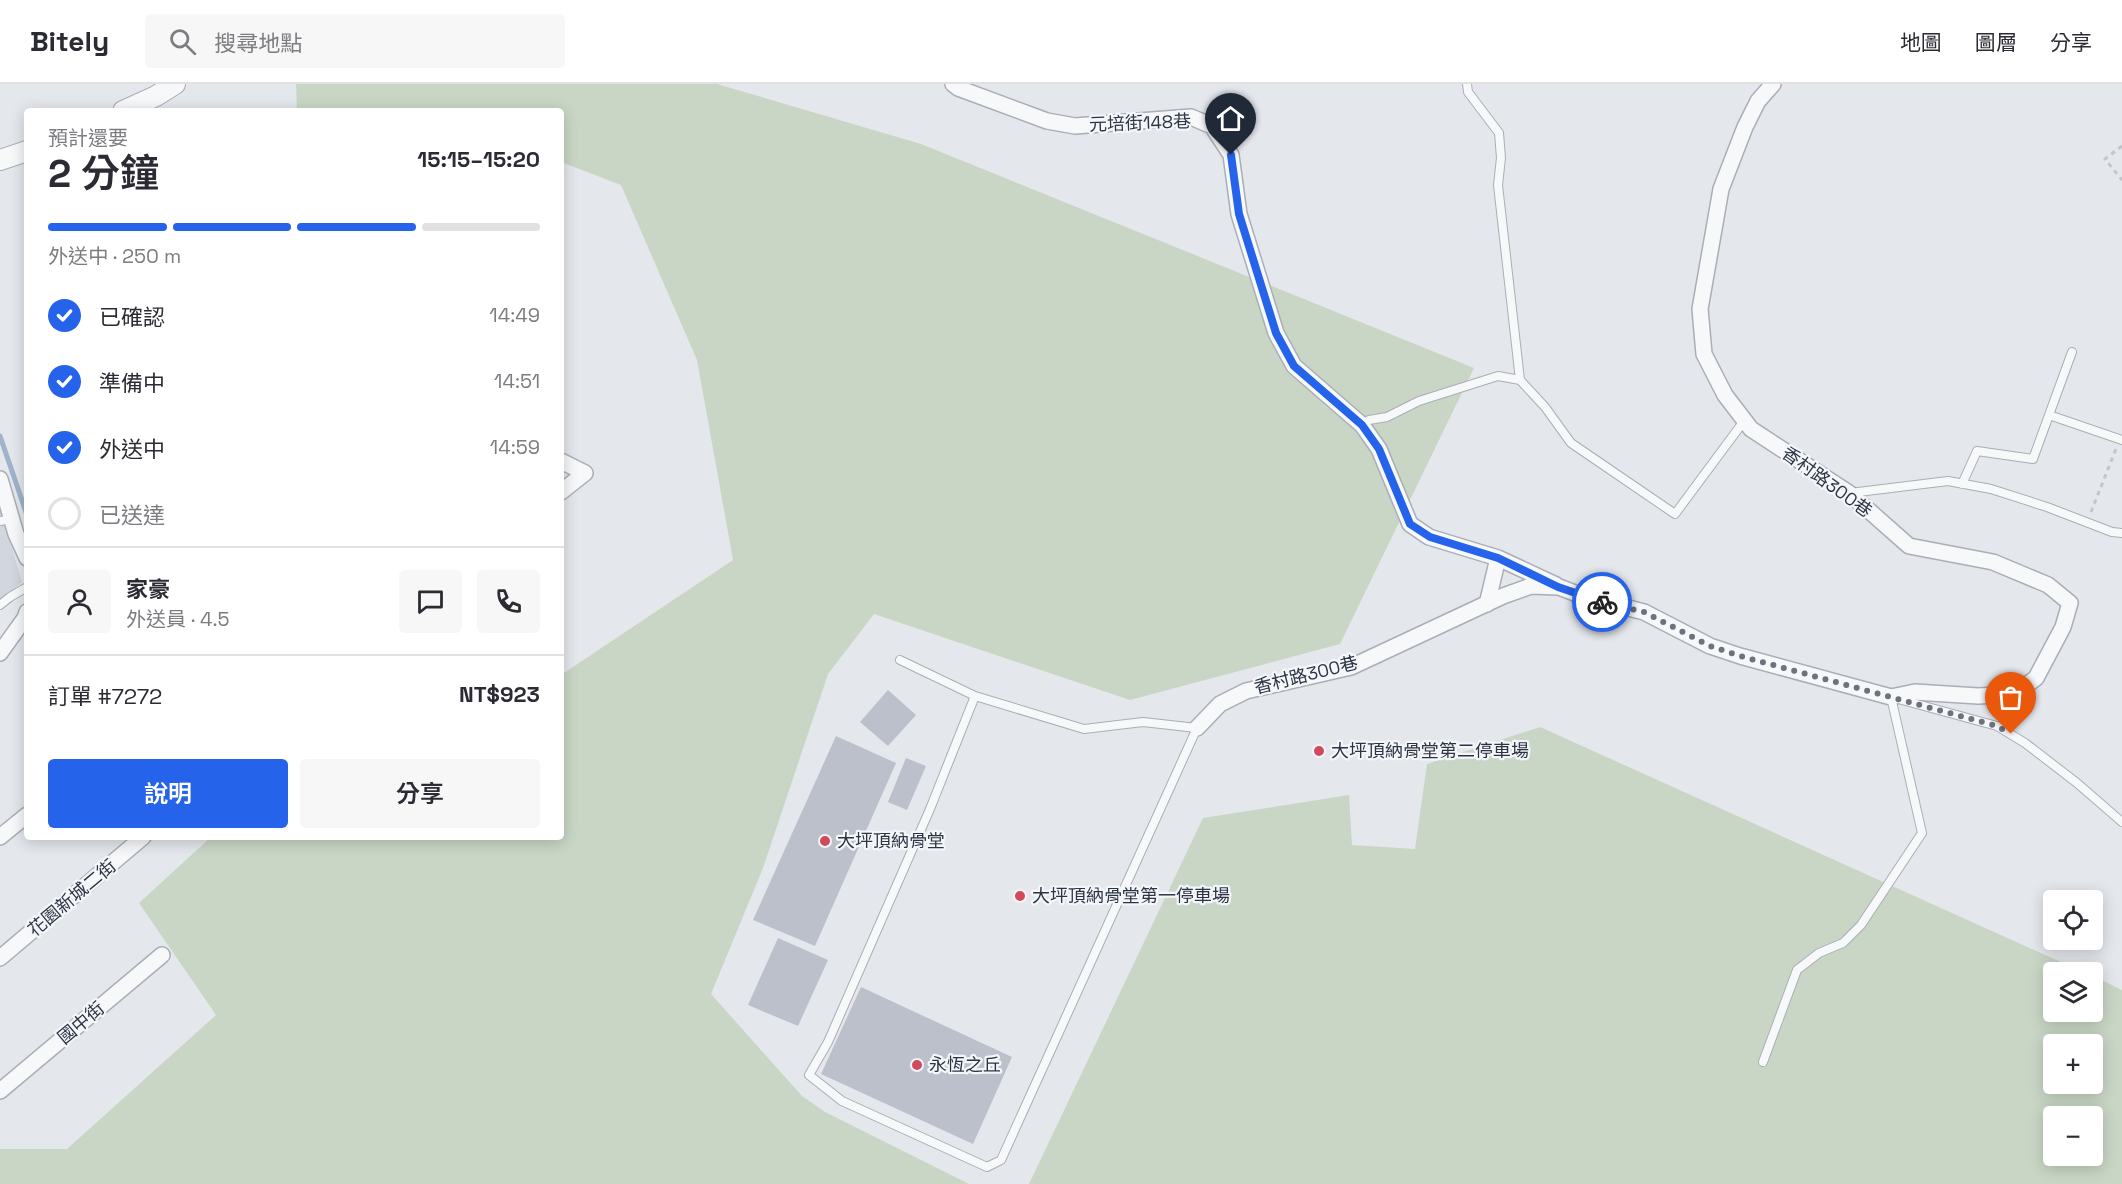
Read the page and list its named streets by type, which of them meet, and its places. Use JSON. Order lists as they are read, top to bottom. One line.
{"streets":{"street":["元培街148巷","香村路300巷","花園新城二街","國中街"]},"crossings":[["元培街148巷","香村路300巷"]],"places":["大坪頂納骨堂第二停車場","大坪頂納骨堂","大坪頂納骨堂第一停車場","永恆之丘"],"page":{"header":"Bitely","search":"搜尋地點","nav":["地圖","圖層","分享"],"heading":["2 分鐘","預計還要","15:15–15:20"],"panel":["家豪","外送員 · 4.5","訂單 #7272","NT$923"],"bar":"外送中 · 250 m","list":[["已確認","14:49"],["準備中","14:51"],["外送中","14:59"],"已送達"],"buttons":["說明","分享"],"map_buttons":["+","−"]}}
